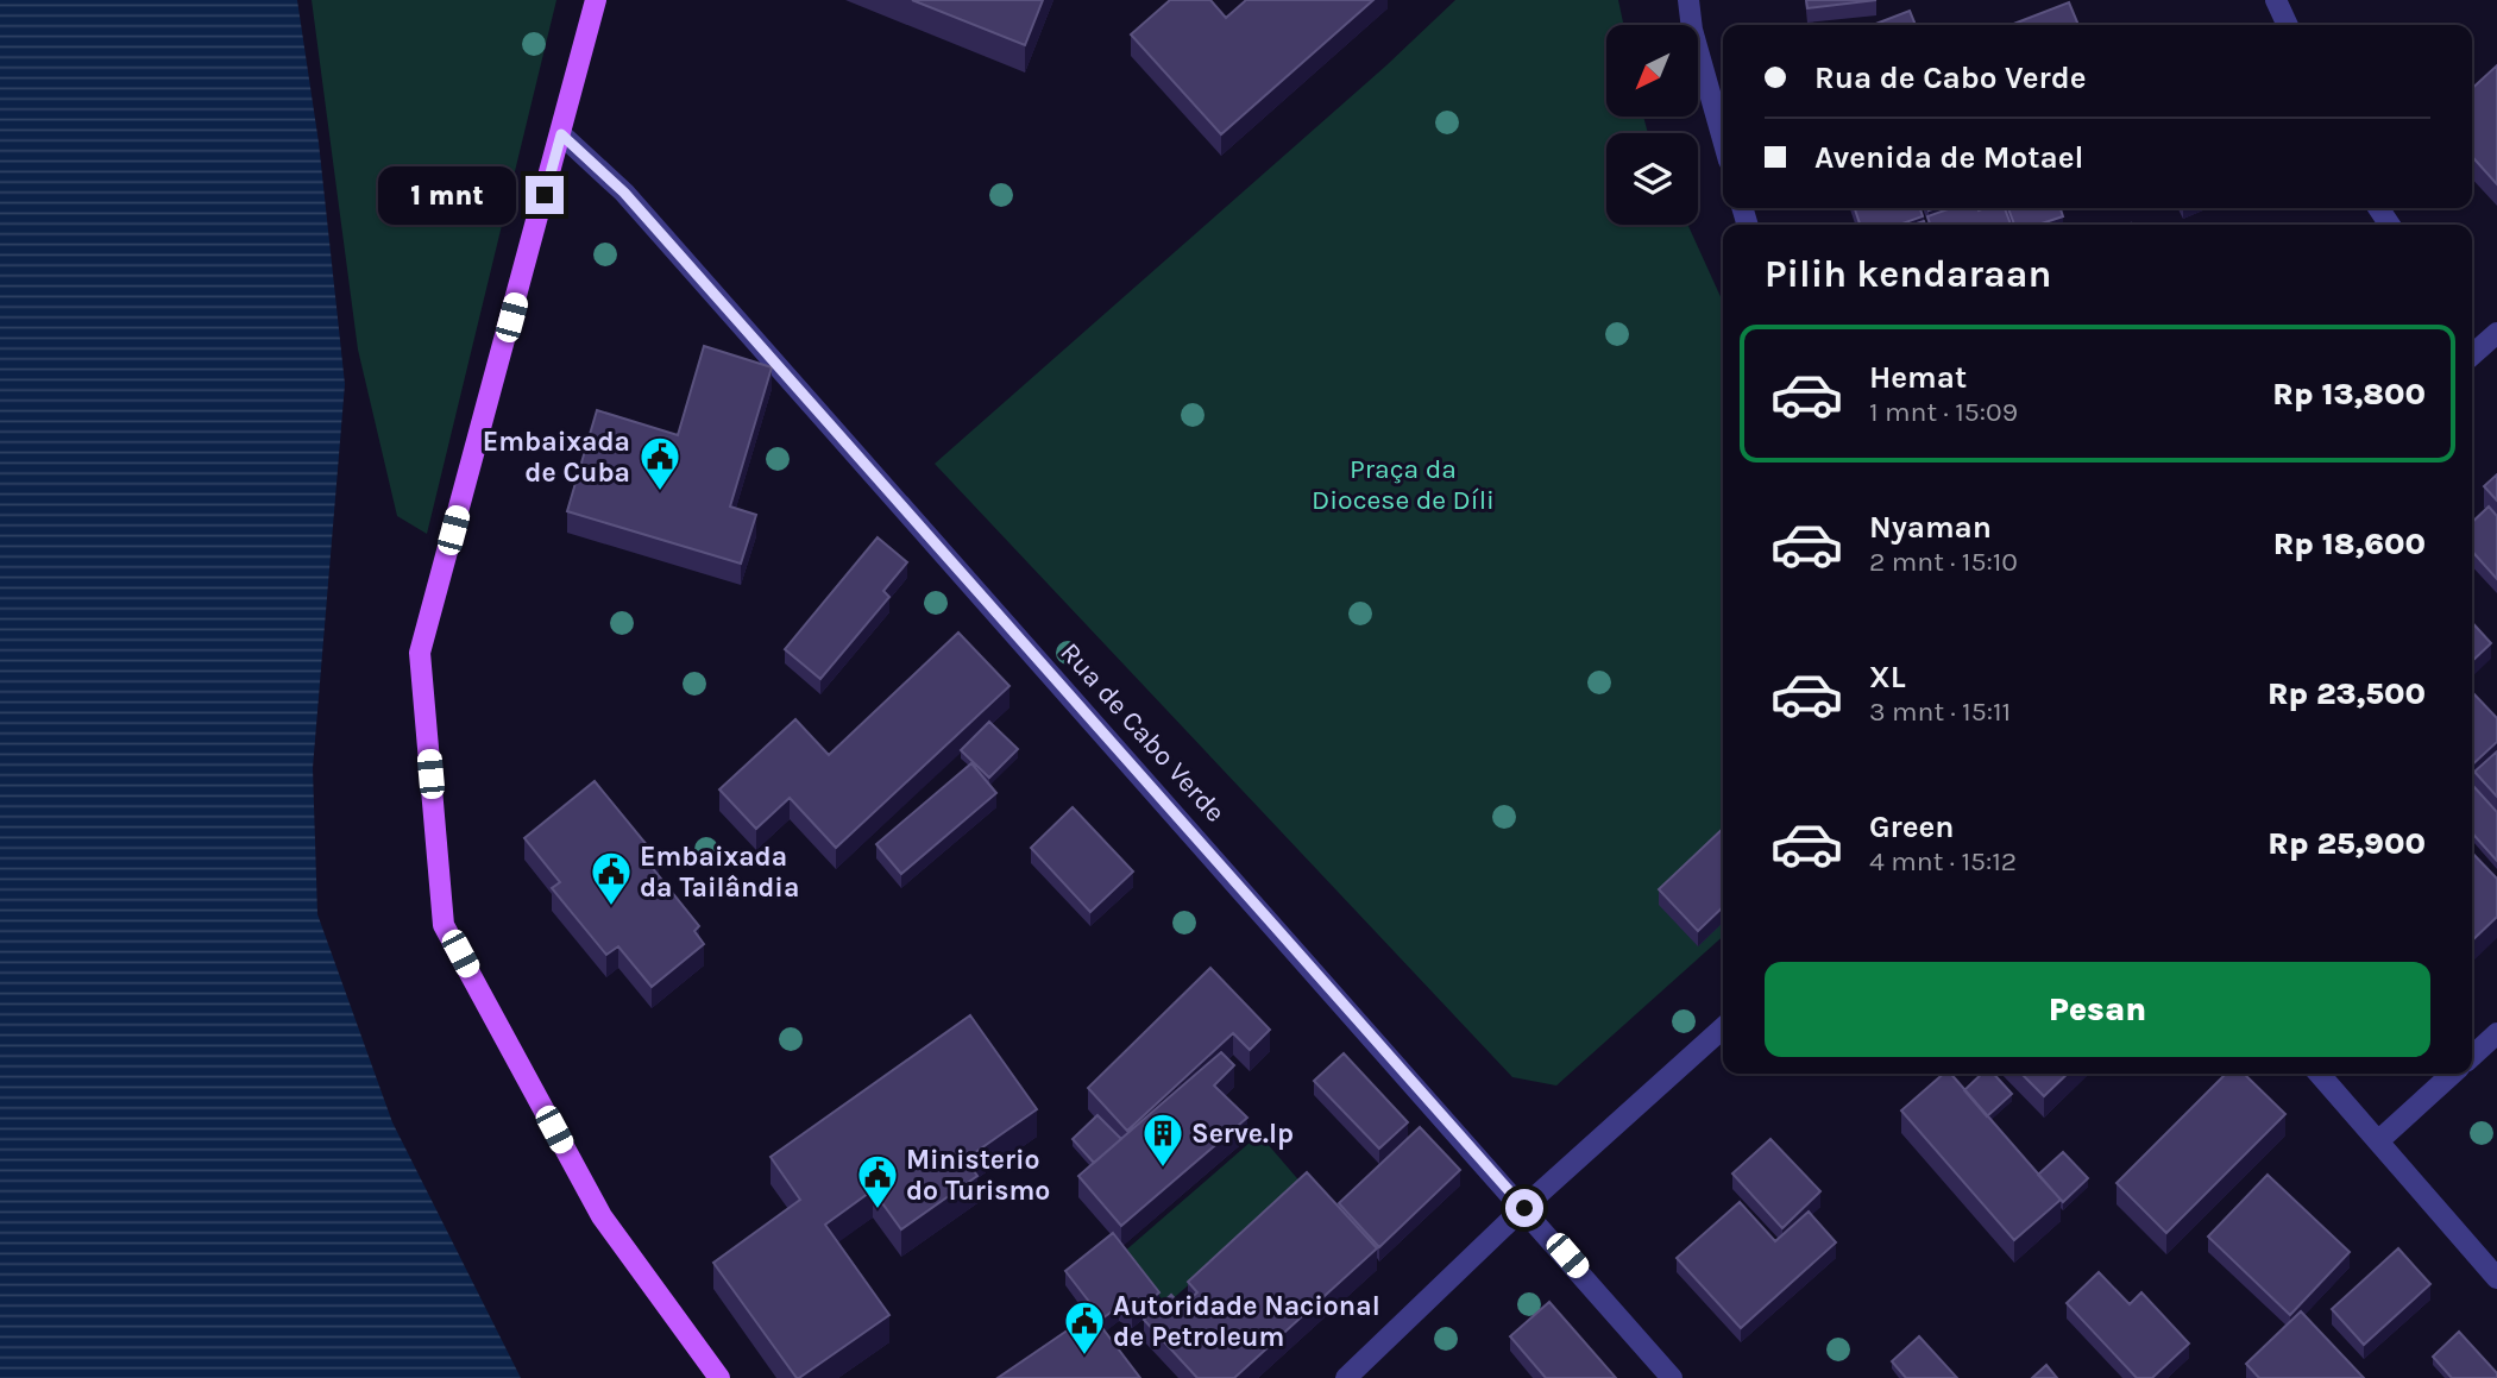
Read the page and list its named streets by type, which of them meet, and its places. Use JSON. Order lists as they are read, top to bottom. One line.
{"streets":{"street":["Rua de Cabo Verde"]},"parks":["Praça da Diocese de Díli"],"places":{"public building":["Embaixada de Cuba","Embaixada da Tailândia","Ministerio do Turismo","Autoridade Nacional de Petroleum"],"building":["Serve.Ip"]},"north":"bottom left","page":{"banner":["Rua de Cabo Verde","Avenida de Motael"],"bubble":"1 mnt","heading":"Pilih kendaraan","list":[{"name":"Hemat","note":"1 mnt · 15:09","value":"Rp 13,800"},{"name":"Nyaman","note":"2 mnt · 15:10","value":"Rp 18,600"},{"name":"XL","note":"3 mnt · 15:11","value":"Rp 23,500"},{"name":"Green","note":"4 mnt · 15:12","value":"Rp 25,900"}],"buttons":"Pesan"}}
